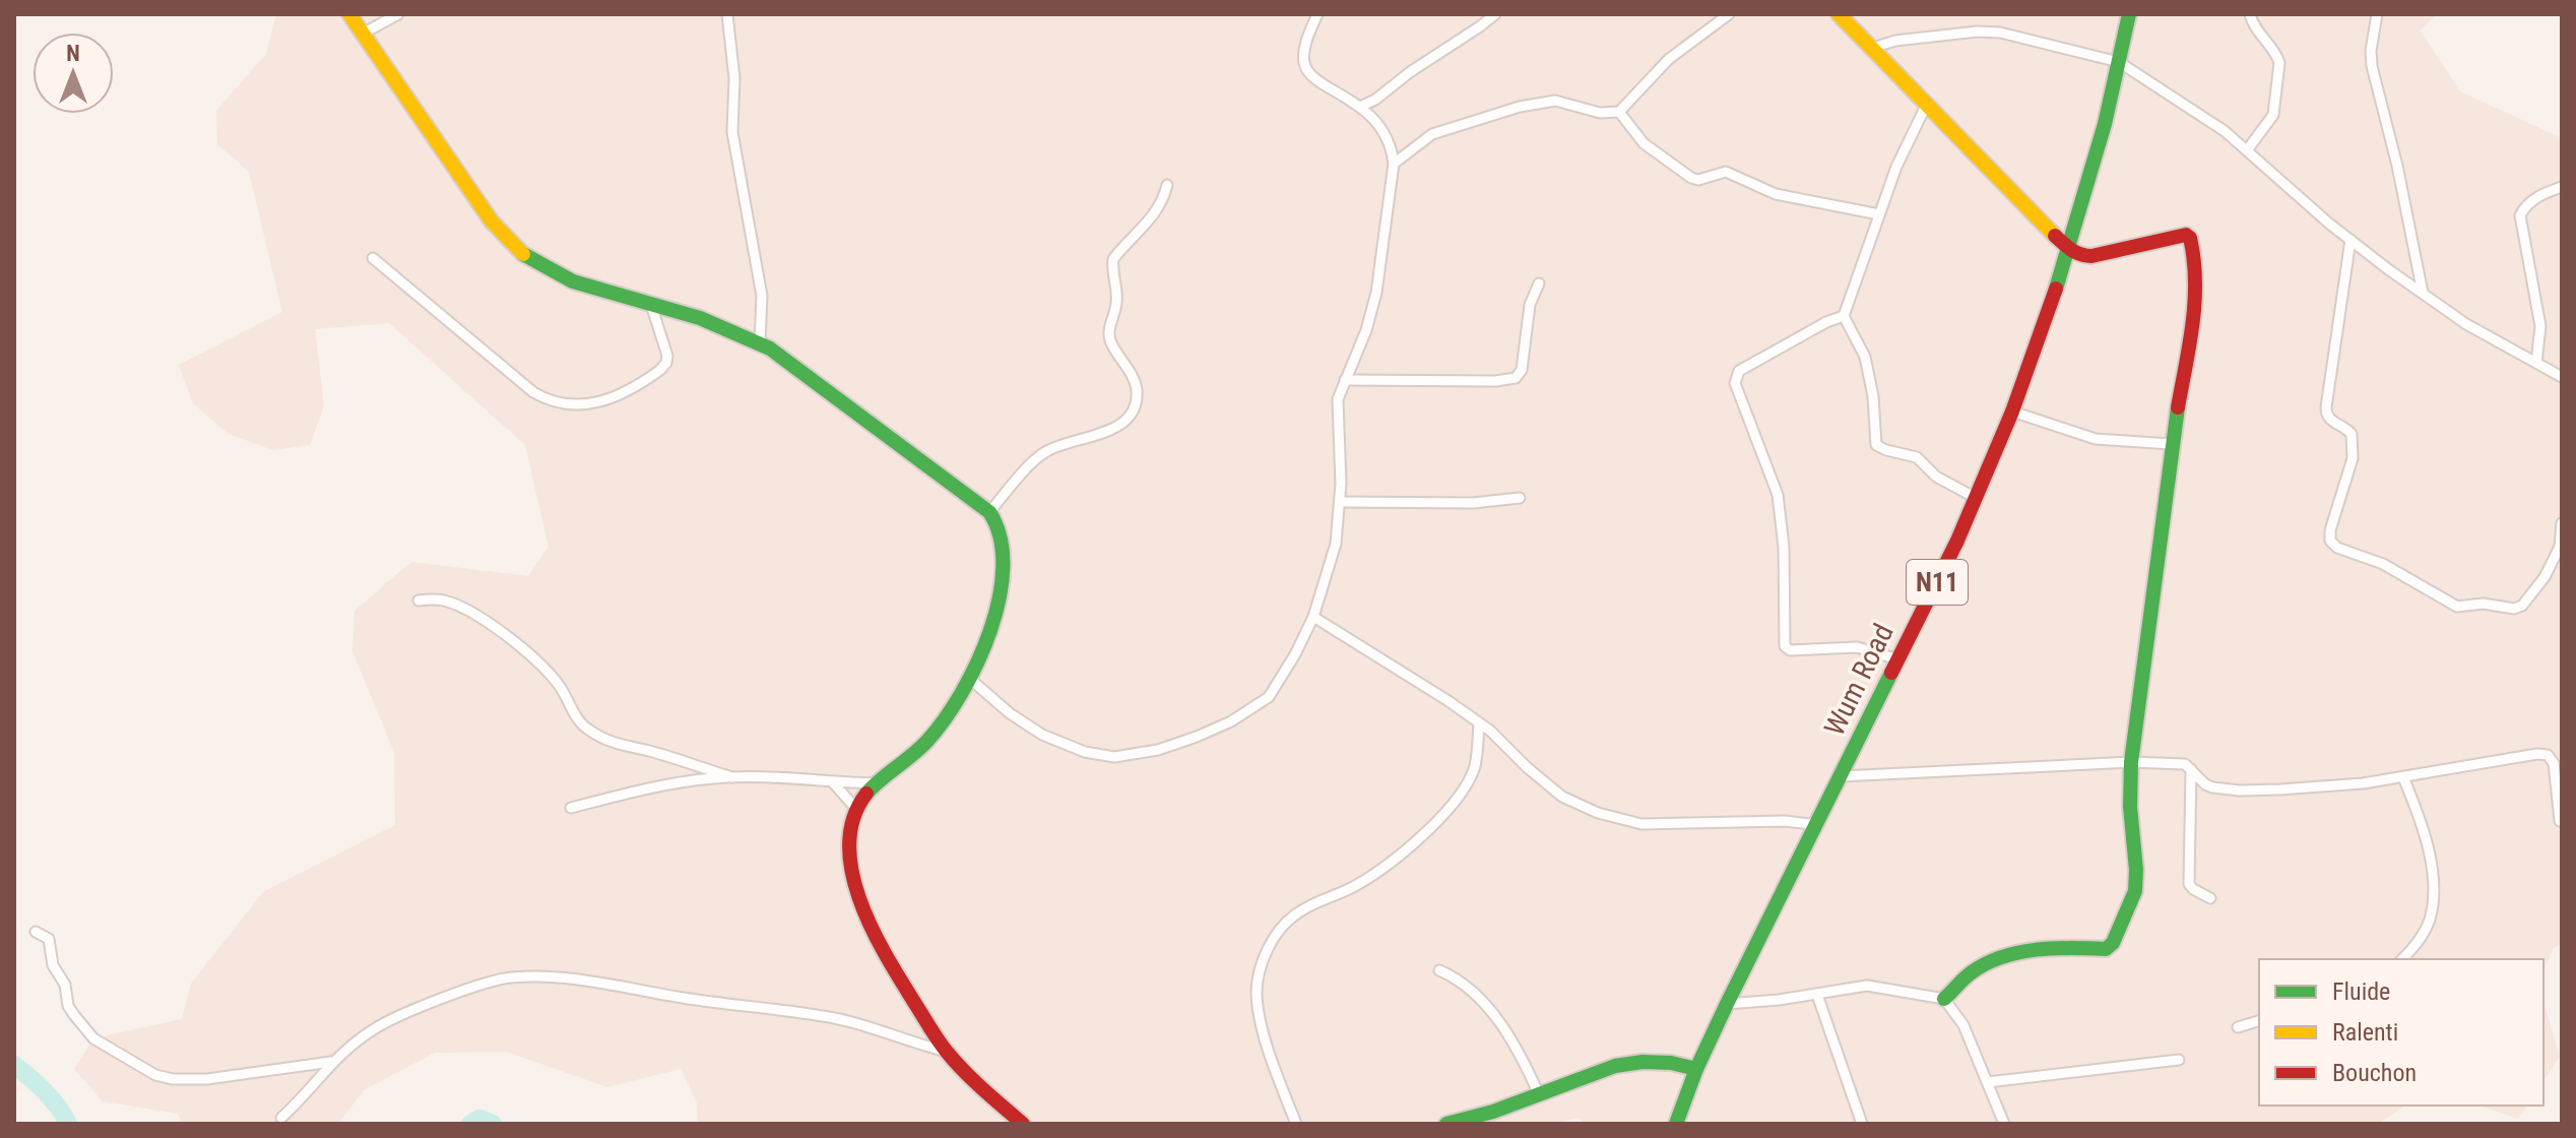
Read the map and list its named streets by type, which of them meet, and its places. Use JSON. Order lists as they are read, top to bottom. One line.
{"streets":{"main road":["N11","Wum Road"]},"legend":["Fluide","Ralenti","Bouchon"],"north":"top"}
